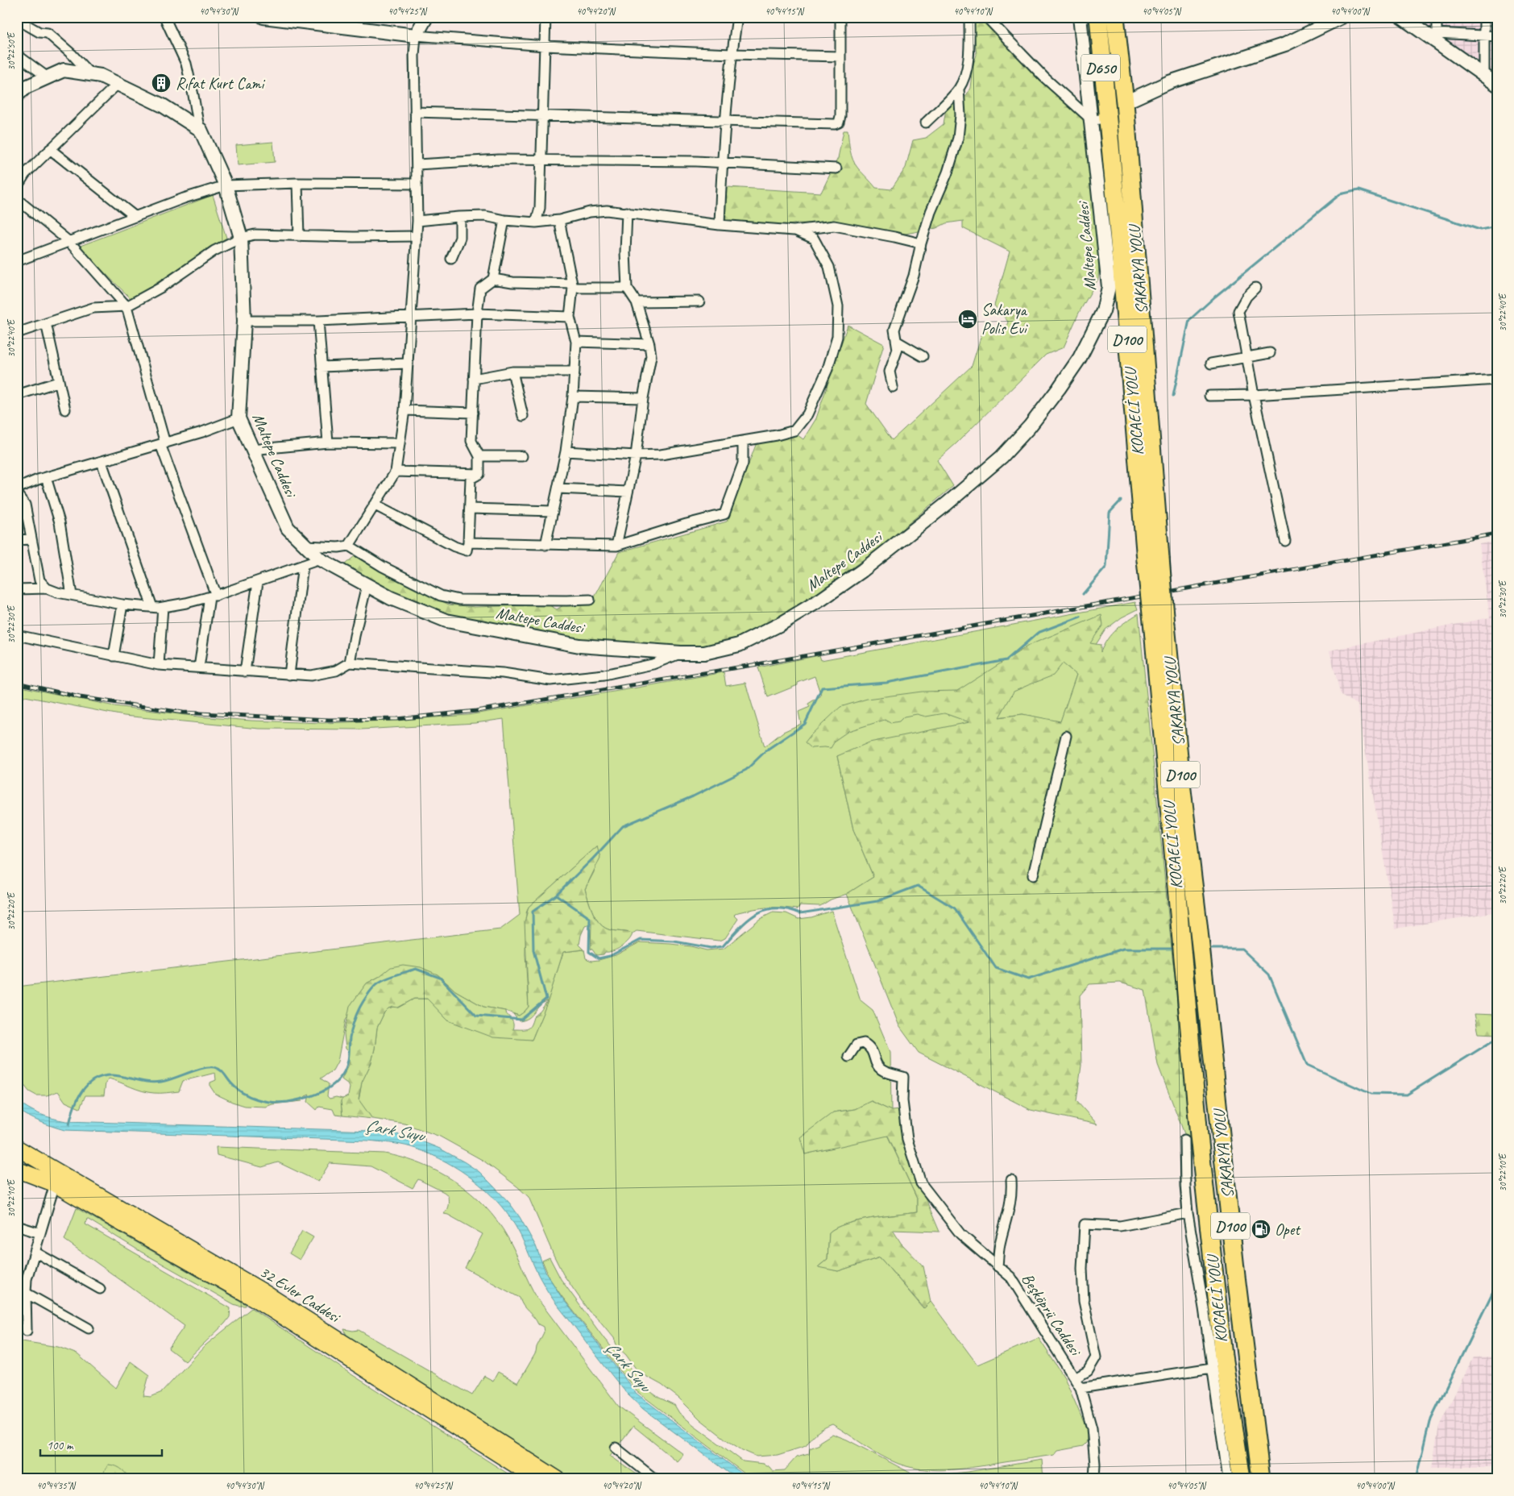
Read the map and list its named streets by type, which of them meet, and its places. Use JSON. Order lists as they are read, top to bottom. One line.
{"streets":{"highway":["D650","SAKARYA YOLU","D100","KOCAELİ YOLU"],"main road":["32 Evler Caddesi"],"street":["Maltepe Caddesi","Beşköprü Caddesi"]},"crossings":[["D650","Maltepe Caddesi"],["D650","SAKARYA YOLU"],["D650","D100"],["D650","KOCAELİ YOLU"],["Maltepe Caddesi","D100"],["Maltepe Caddesi","KOCAELİ YOLU"],["SAKARYA YOLU","D100"],["SAKARYA YOLU","KOCAELİ YOLU"],["D100","KOCAELİ YOLU"]],"water":["Çark Suyu"],"places":{"building":["Rıfat Kurt Cami"],"hotel":["Sakarya Polis Evi"],"fuel station":["Opet"]},"scale_bar":"100 m","coordinates":["40°44'30\"N","40°44'25\"N","40°44'20\"N","40°44'15\"N","40°44'10\"N","40°44'05\"N","40°44'00\"N","30°22'50\"E","30°22'40\"E","30°22'30\"E","30°22'20\"E","30°22'10\"E","40°44'35\"N"]}
